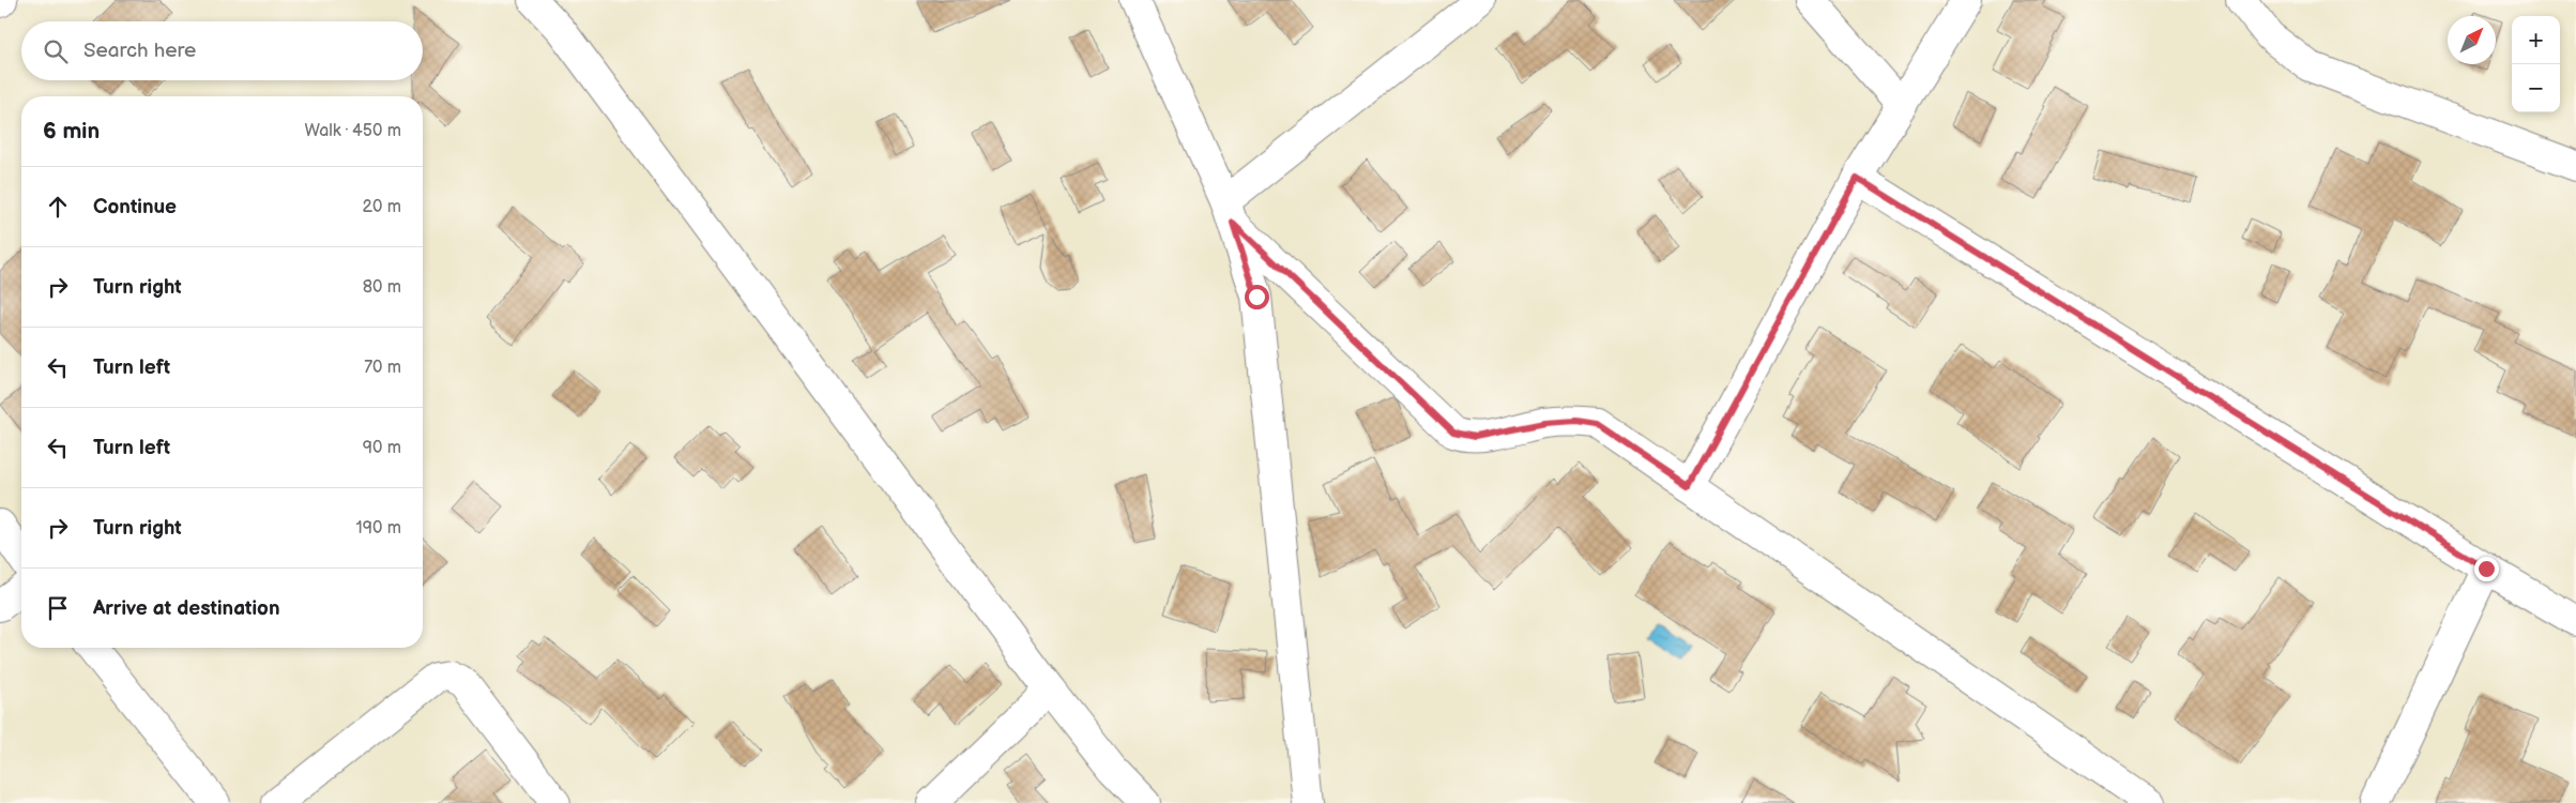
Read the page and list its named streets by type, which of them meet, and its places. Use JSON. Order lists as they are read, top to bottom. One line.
{"north":"top right","page":{"map_buttons":["+","−"],"search":"Search here","heading":["6 min","Walk · 450 m"],"list":[["Continue","20 m"],["Turn right","80 m"],["Turn left","70 m"],["Turn left","90 m"],["Turn right","190 m"],"Arrive at destination"]}}
